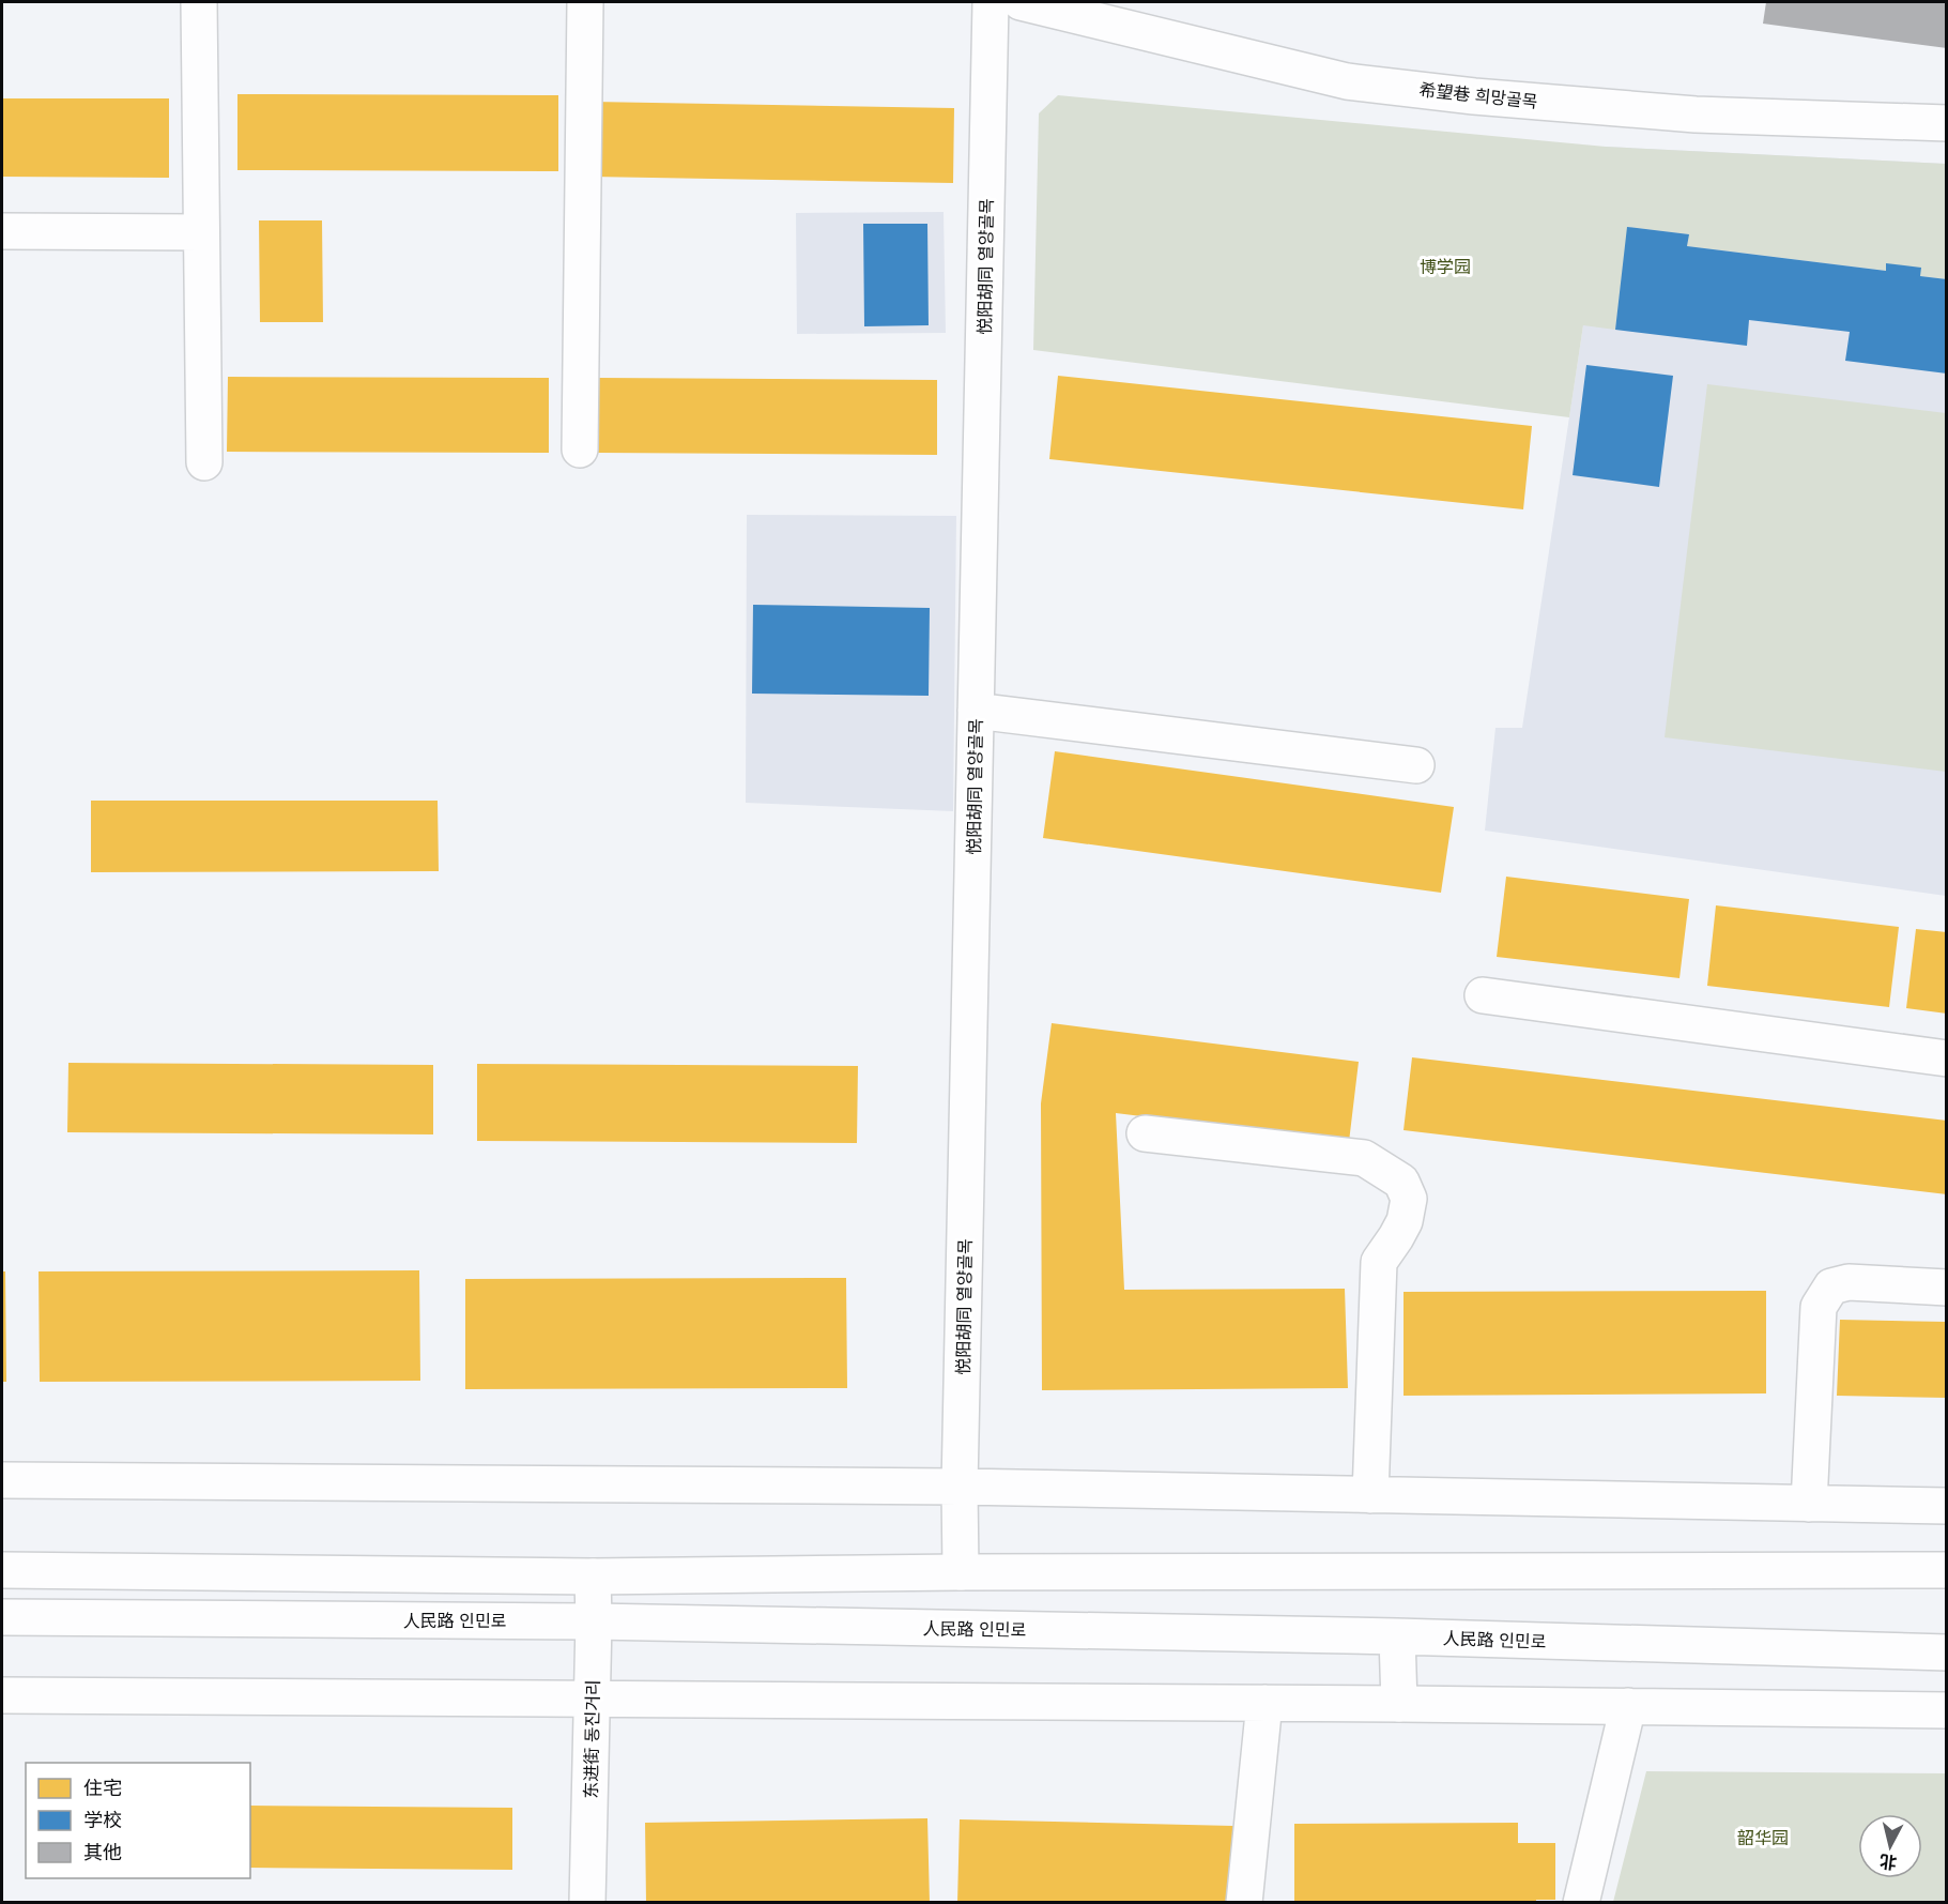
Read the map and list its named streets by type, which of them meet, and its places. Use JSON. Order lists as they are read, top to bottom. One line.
{"streets":{"street":["希望巷 희망골목","悦阳胡同 열양골목","人民路 인민로","东进街 동진거리"]},"crossings":[["人民路 인민로","东进街 동진거리"]],"parks":["博学园","韶华园"],"legend":["住宅","学校","其他"],"north":"bottom"}
